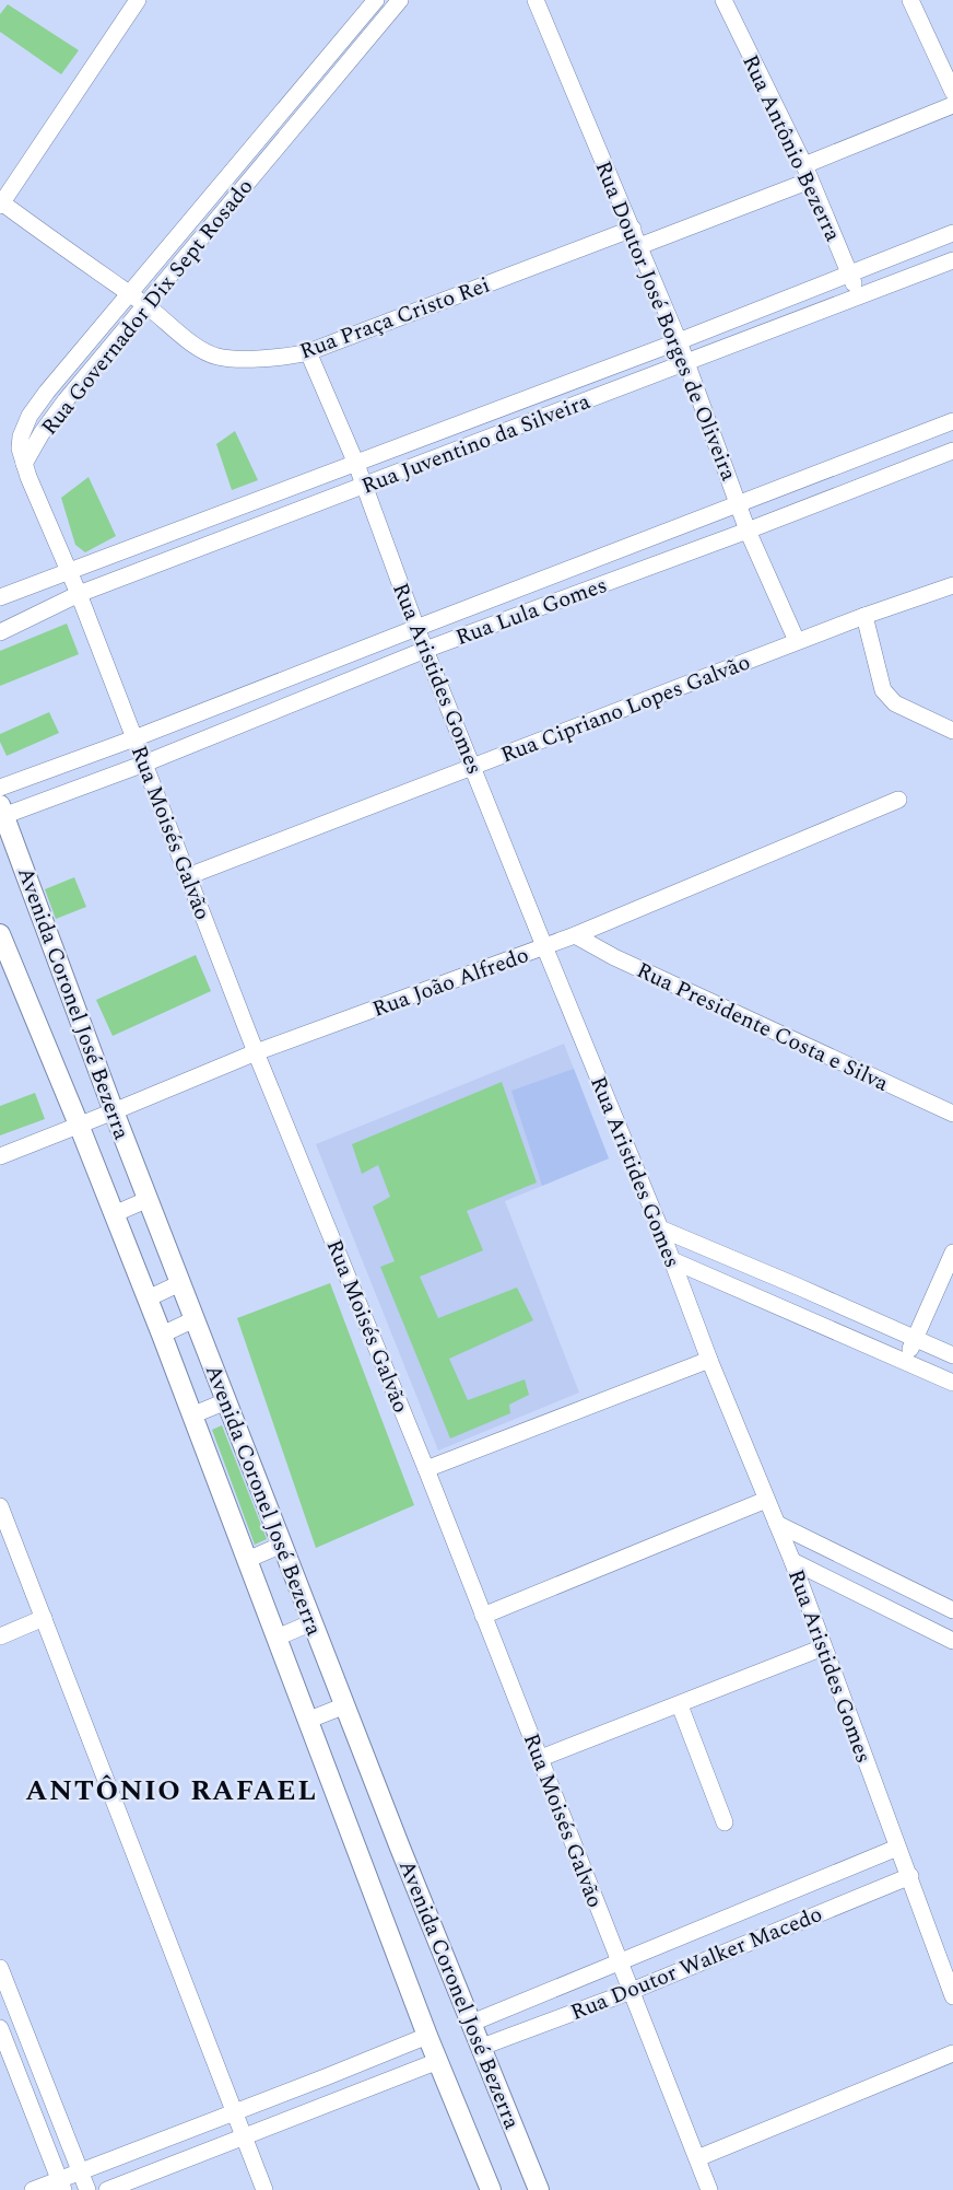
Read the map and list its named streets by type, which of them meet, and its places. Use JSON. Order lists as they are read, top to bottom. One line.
{"streets":{"street":["Rua Antônio Bezerra","Rua Governador Dix Sept Rosado","Rua Praça Cristo Rei","Rua Doutor José Borges de Oliveira","Rua Juventino da Silveira","Rua Lula Gomes","Rua Aristides Gomes","Rua Cipriano Lopes Galvão","Rua Moisés Galvão","Rua João Alfredo","Avenida Coronel José Bezerra","Rua Presidente Costa e Silva","Rua Doutor Walker Macedo"]},"crossings":[["Rua Antônio Bezerra","Rua Juventino da Silveira"],["Rua Governador Dix Sept Rosado","Rua Praça Cristo Rei"],["Rua Governador Dix Sept Rosado","Rua Moisés Galvão"],["Rua Praça Cristo Rei","Rua Doutor José Borges de Oliveira"],["Rua Praça Cristo Rei","Rua Aristides Gomes"],["Rua Doutor José Borges de Oliveira","Rua Juventino da Silveira"],["Rua Doutor José Borges de Oliveira","Rua Lula Gomes"],["Rua Doutor José Borges de Oliveira","Rua Cipriano Lopes Galvão"],["Rua Juventino da Silveira","Rua Aristides Gomes"],["Rua Juventino da Silveira","Rua Moisés Galvão"],["Rua Lula Gomes","Rua Aristides Gomes"],["Rua Lula Gomes","Rua Moisés Galvão"],["Rua Lula Gomes","Avenida Coronel José Bezerra"],["Rua Aristides Gomes","Rua Cipriano Lopes Galvão"],["Rua Aristides Gomes","Rua João Alfredo"],["Rua Aristides Gomes","Rua Doutor Walker Macedo"],["Rua Cipriano Lopes Galvão","Rua Moisés Galvão"],["Rua Moisés Galvão","Rua João Alfredo"],["Rua Moisés Galvão","Rua Doutor Walker Macedo"],["Rua João Alfredo","Avenida Coronel José Bezerra"],["Rua João Alfredo","Rua Presidente Costa e Silva"],["Avenida Coronel José Bezerra","Rua Doutor Walker Macedo"]],"districts":["ANTÔNIO RAFAEL"]}
